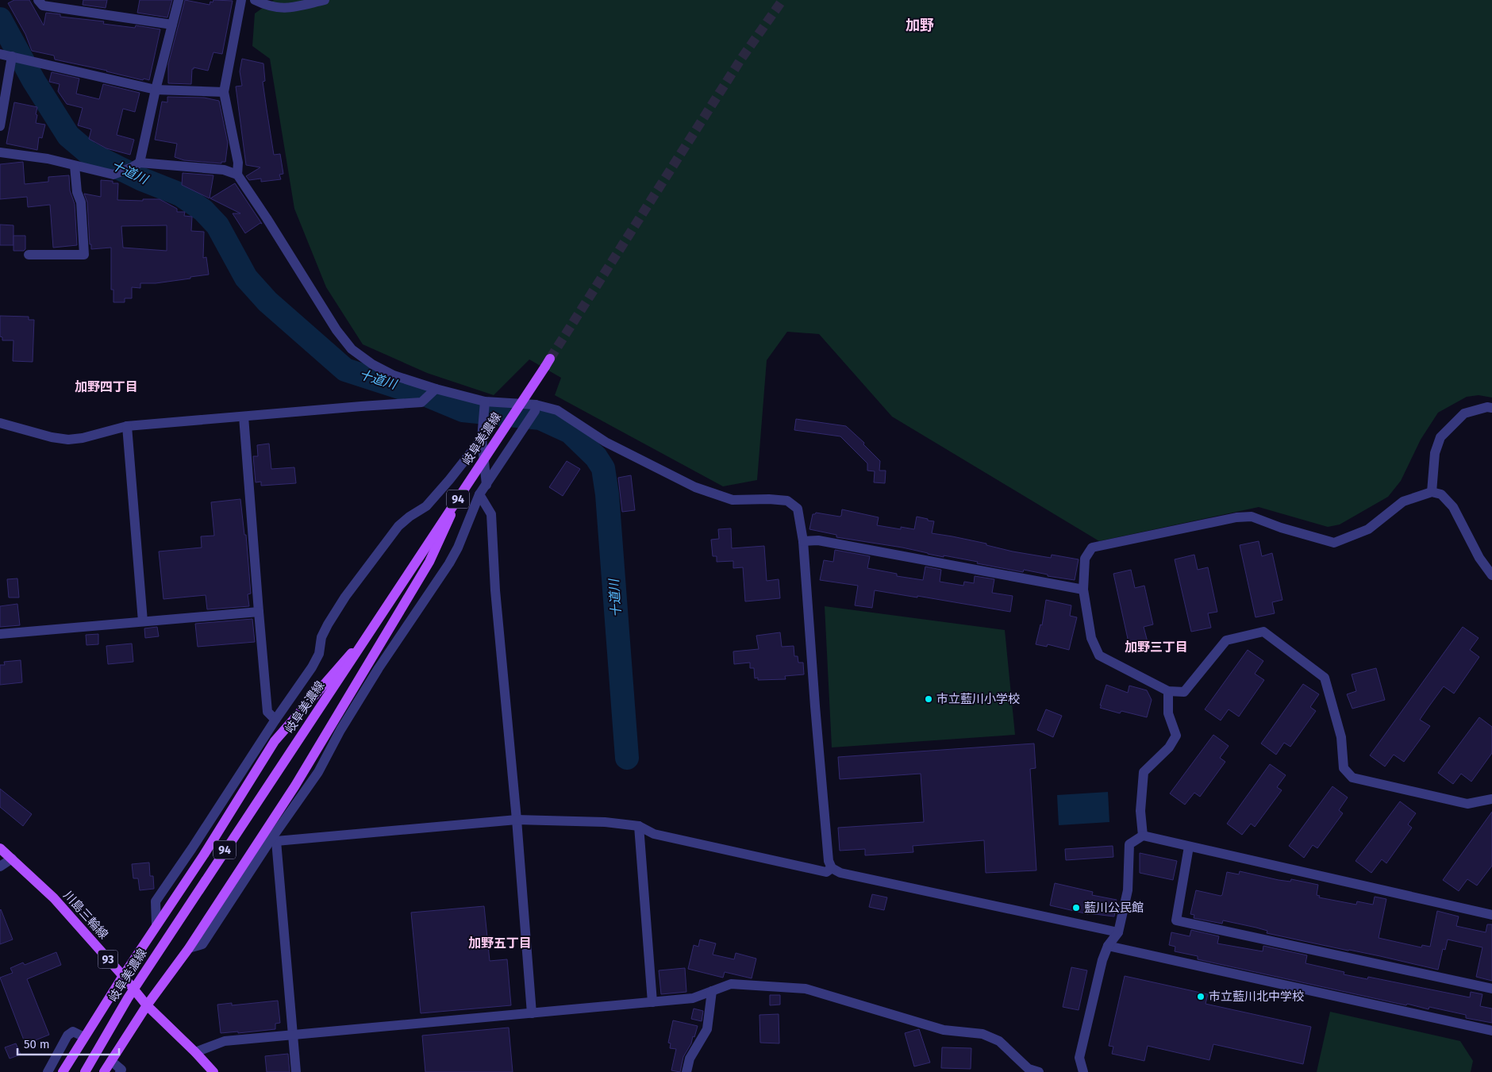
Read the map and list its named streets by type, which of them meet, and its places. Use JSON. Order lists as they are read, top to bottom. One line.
{"streets":{"main road":["岐阜美濃線","94","川島三輪線","93"]},"crossings":[["岐阜美濃線","94"],["94","川島三輪線"]],"districts":["加野","加野四丁目","加野三丁目","加野五丁目"],"water":["十道川"],"places":["市立藍川小学校","藍川公民館","市立藍川北中学校"],"scale_bar":"50 m"}
